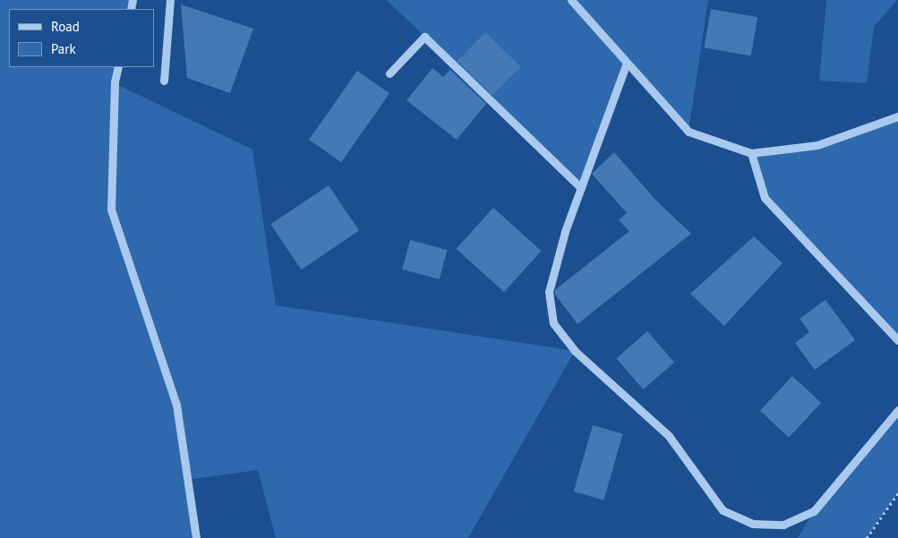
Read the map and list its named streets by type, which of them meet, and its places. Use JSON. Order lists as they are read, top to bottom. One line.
{"legend":["Road","Park"]}
